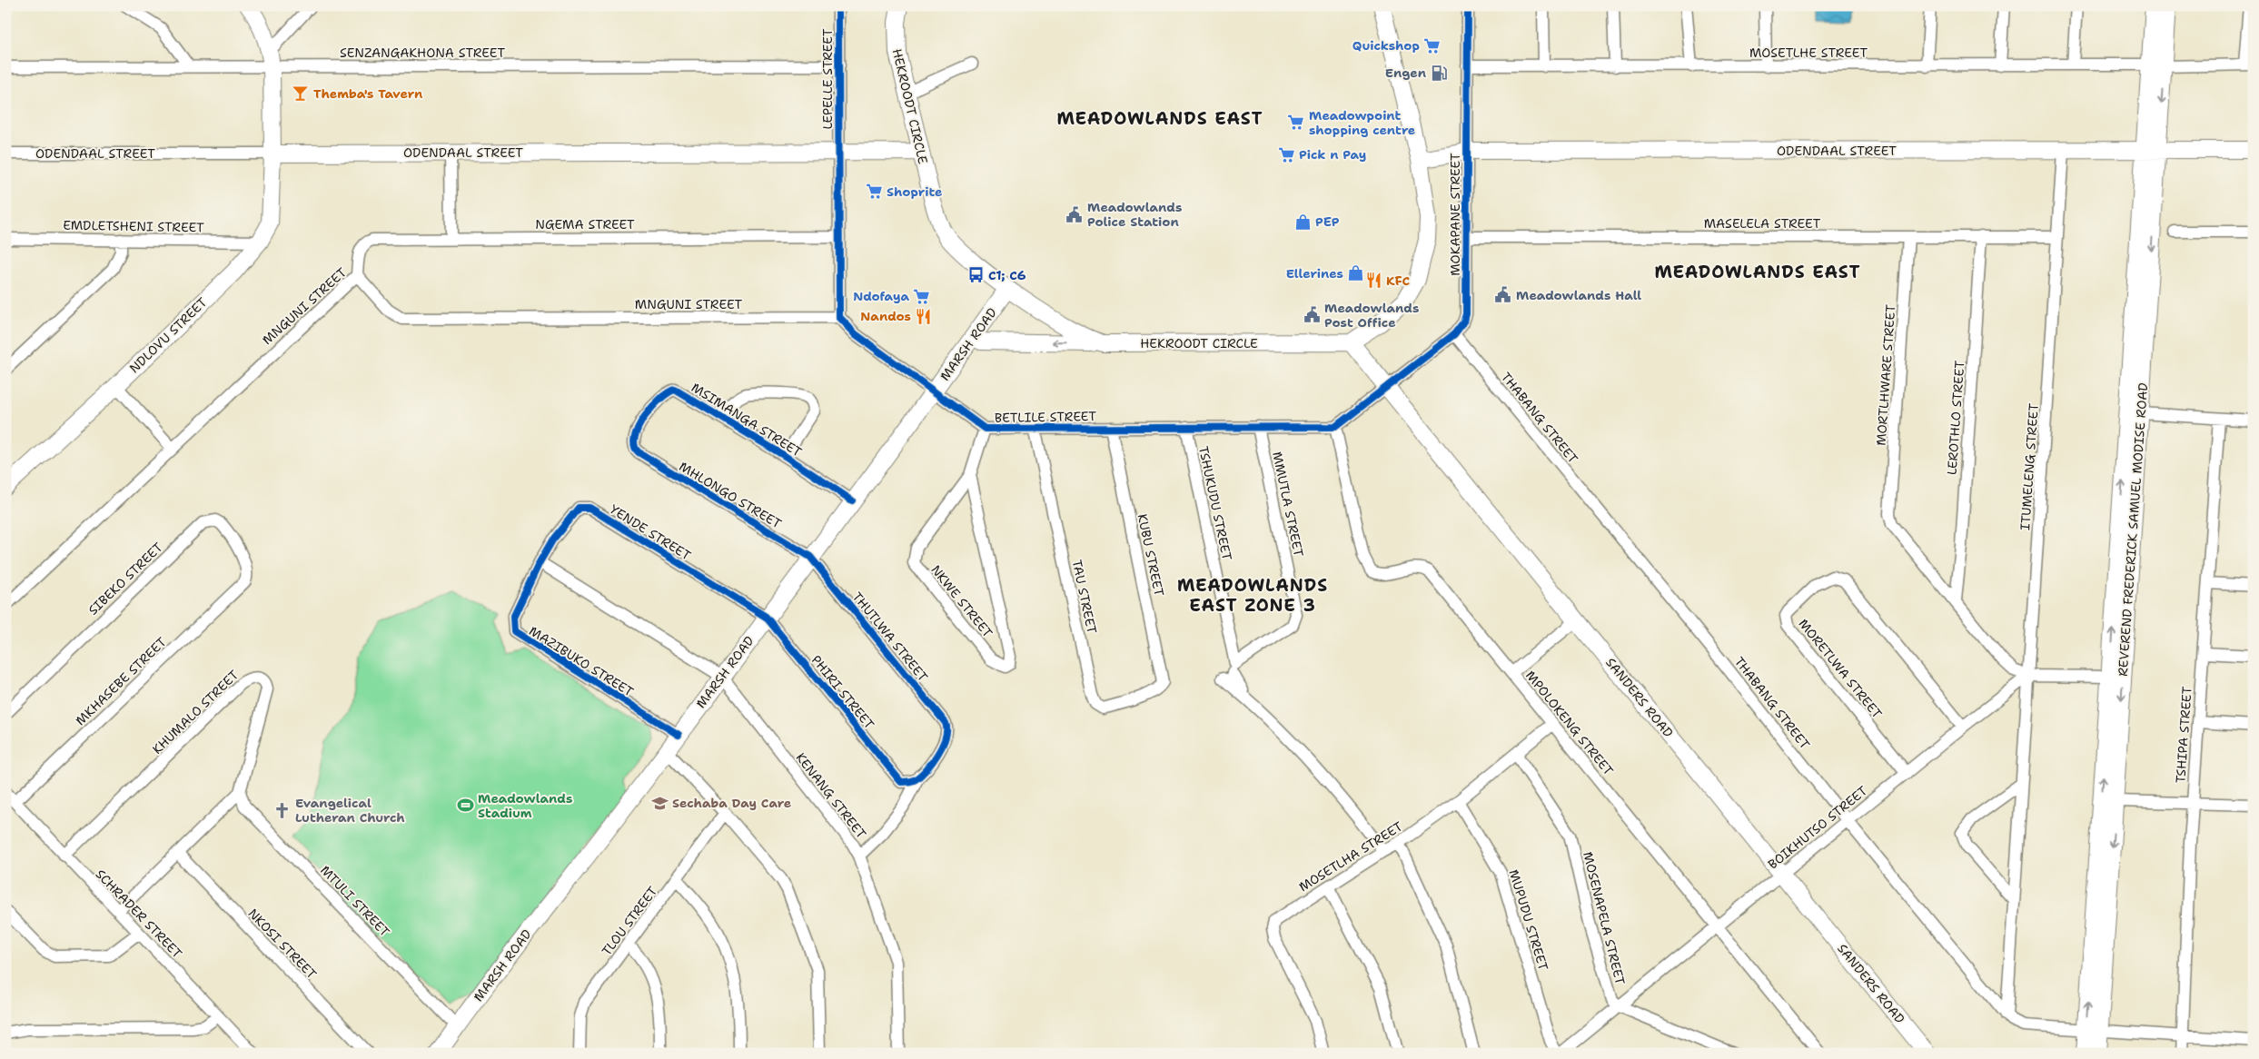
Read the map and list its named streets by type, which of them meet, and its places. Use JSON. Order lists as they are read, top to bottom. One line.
{"streets":{"street":["SENZANGAKHONA STREET","MOSETLHE STREET","LEPELLE STREET","HEKROODT CIRCLE","ODENDAAL STREET","MOKAPANE STREET","MASELELA STREET","NGEMA STREET","EMDLETSHENI STREET","MNGUNI STREET","NDLOVU STREET","MARSH ROAD","MORTLHWARE STREET","BETLILE STREET","THABANG STREET","LEROTHLO STREET","MSIMANGA STREET","ITUMELENG STREET","MHLONGO STREET","TSHUKUDU STREET","MMUTLA STREET","REVEREND FREDERICK SAMUEL MODISE ROAD","YENDE STREET","KUBU STREET","SIBEKO STREET","TAU STREET","NKWE STREET","THUTLWA STREET","MAZIBUKO STREET","MORETLWA STREET","MKHASEBE STREET","PHIRI STREET","SANDERS ROAD","KHUMALO STREET","MPOLOKENG STREET","TSHIPA STREET","KENANG STREET","BOIKHUTSO STREET","MOSETLHA STREET","MTULI STREET","SCHRADER STREET","MOSENAPELA STREET","MUPUDU STREET","TLOU STREET","NKOSI STREET"]},"crossings":[["SENZANGAKHONA STREET","LEPELLE STREET"],["SENZANGAKHONA STREET","NDLOVU STREET"],["MOSETLHE STREET","MOKAPANE STREET"],["MOSETLHE STREET","REVEREND FREDERICK SAMUEL MODISE ROAD"],["LEPELLE STREET","ODENDAAL STREET"],["HEKROODT CIRCLE","ODENDAAL STREET"],["HEKROODT CIRCLE","MARSH ROAD"],["HEKROODT CIRCLE","SANDERS ROAD"],["ODENDAAL STREET","MOKAPANE STREET"],["ODENDAAL STREET","NDLOVU STREET"],["ODENDAAL STREET","ITUMELENG STREET"],["ODENDAAL STREET","REVEREND FREDERICK SAMUEL MODISE ROAD"],["MOKAPANE STREET","MASELELA STREET"],["MOKAPANE STREET","THABANG STREET"],["MOKAPANE STREET","SANDERS ROAD"],["MASELELA STREET","MORTLHWARE STREET"],["MASELELA STREET","LEROTHLO STREET"],["MASELELA STREET","ITUMELENG STREET"],["NGEMA STREET","MNGUNI STREET"],["EMDLETSHENI STREET","NDLOVU STREET"],["MNGUNI STREET","BETLILE STREET"],["MARSH ROAD","BETLILE STREET"],["MARSH ROAD","MSIMANGA STREET"],["MARSH ROAD","MHLONGO STREET"],["MARSH ROAD","YENDE STREET"],["MARSH ROAD","THUTLWA STREET"],["MARSH ROAD","MAZIBUKO STREET"],["MARSH ROAD","PHIRI STREET"],["MARSH ROAD","KENANG STREET"],["MARSH ROAD","MTULI STREET"],["MORTLHWARE STREET","LEROTHLO STREET"],["BETLILE STREET","TSHUKUDU STREET"],["BETLILE STREET","MMUTLA STREET"],["BETLILE STREET","KUBU STREET"],["BETLILE STREET","TAU STREET"],["BETLILE STREET","MPOLOKENG STREET"],["THABANG STREET","ITUMELENG STREET"],["THABANG STREET","REVEREND FREDERICK SAMUEL MODISE ROAD"],["THABANG STREET","TSHIPA STREET"],["THABANG STREET","BOIKHUTSO STREET"],["MSIMANGA STREET","MHLONGO STREET"],["ITUMELENG STREET","BOIKHUTSO STREET"],["MHLONGO STREET","THUTLWA STREET"],["TSHUKUDU STREET","MMUTLA STREET"],["YENDE STREET","MAZIBUKO STREET"],["YENDE STREET","PHIRI STREET"],["KUBU STREET","TAU STREET"],["SIBEKO STREET","MKHASEBE STREET"],["THUTLWA STREET","PHIRI STREET"],["MORETLWA STREET","BOIKHUTSO STREET"],["MKHASEBE STREET","SCHRADER STREET"],["SANDERS ROAD","BOIKHUTSO STREET"],["KHUMALO STREET","MTULI STREET"],["KHUMALO STREET","SCHRADER STREET"],["MPOLOKENG STREET","BOIKHUTSO STREET"],["MPOLOKENG STREET","MOSETLHA STREET"],["BOIKHUTSO STREET","MOSENAPELA STREET"],["MOSETLHA STREET","MOSENAPELA STREET"],["MOSETLHA STREET","MUPUDU STREET"]],"districts":["MEADOWLANDS EAST","MEADOWLANDS EAST","MEADOWLANDS EAST ZONE 3"],"places":{"supermarket":["Quickshop","Meadowpoint shopping centre","Pick n Pay","Shoprite","Ndofaya"],"fuel station":["Engen"],"bar":["Themba's Tavern"],"public building":["Meadowlands Police Station","Meadowlands Hall","Meadowlands Post Office"],"shop":["PEP","Ellerines"],"bus stop":["C1; C6"],"restaurant":["KFC","Nandos"],"school or university":["Sechaba Day Care"],"sports":["Meadowlands Stadium"],"church":["Evangelical Lutheran Church"]}}
